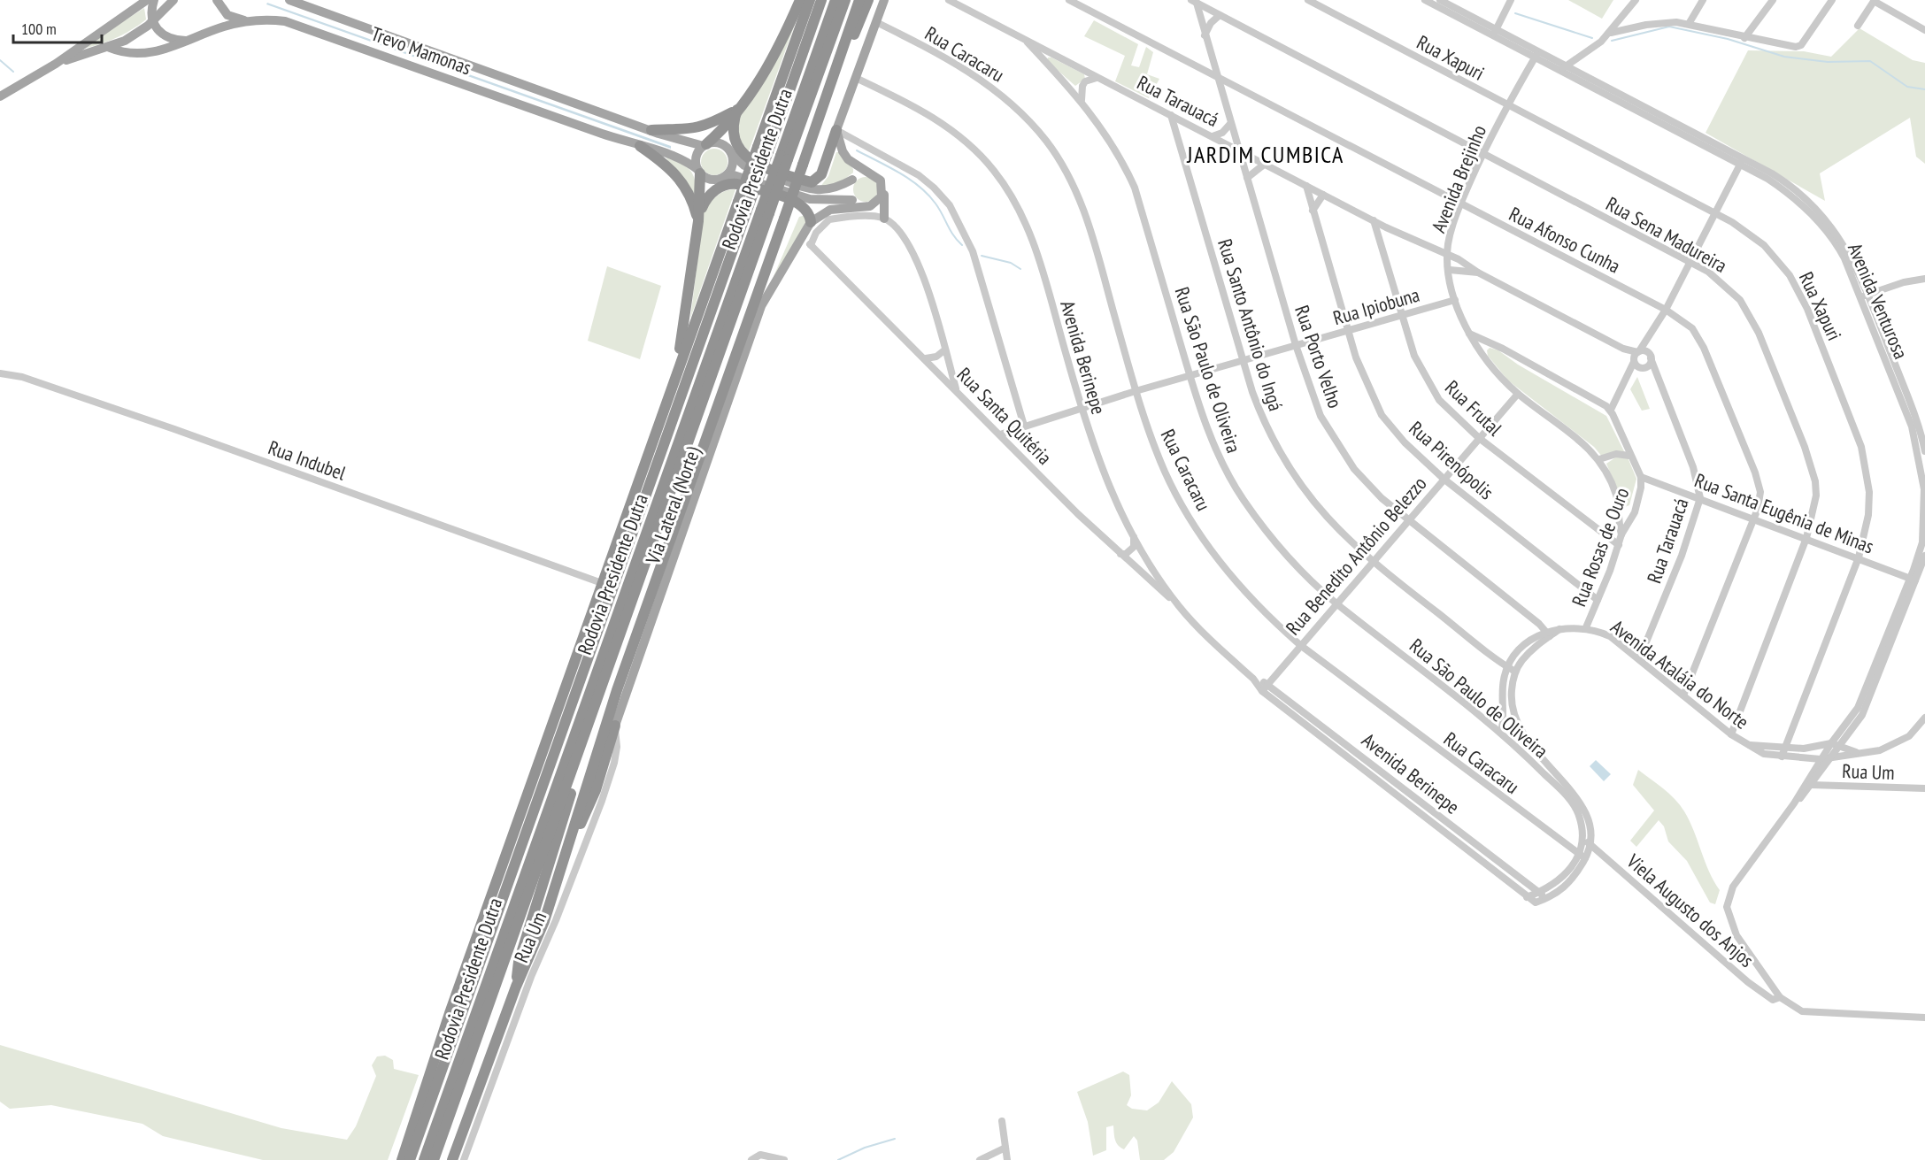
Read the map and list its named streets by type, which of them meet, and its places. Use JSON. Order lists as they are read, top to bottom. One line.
{"streets":{"highway":["Rodovia Presidente Dutra"],"main road":["Trevo Mamonas","Via Lateral (Norte)"],"street":["Rua Caracaru","Rua Xapuri","Rua Tarauacá","Avenida Brejinho","Rua Sena Madureira","Rua Afonso Cunha","Avenida Venturosa","Rua Ipiobuna","Rua Santo Antônio do Ingá","Rua Porto Velho","Avenida Berinepe","Rua São Paulo de Oliveira","Rua Frutal","Rua Santa Quitéria","Rua Indubel","Rua Pirenópolis","Rua Santa Eugênia de Minas","Rua Rosas de Ouro","Rua Benedito Antônio Belezzo","Avenida Ataláia do Norte","Rua Um","Viela Augusto dos Anjos"]},"crossings":[["Rua Caracaru","Rua Ipiobuna"],["Rua Caracaru","Rua Benedito Antônio Belezzo"],["Rua Caracaru","Avenida Ataláia do Norte"],["Rua Xapuri","Avenida Brejinho"],["Rua Xapuri","Rua Santa Eugênia de Minas"],["Rua Xapuri","Avenida Ataláia do Norte"],["Rua Tarauacá","Avenida Brejinho"],["Rua Tarauacá","Rua Santo Antônio do Ingá"],["Rua Tarauacá","Rua Porto Velho"],["Rua Tarauacá","Rua São Paulo de Oliveira"],["Rua Tarauacá","Rua Frutal"],["Rua Tarauacá","Rua Pirenópolis"],["Rua Tarauacá","Rua Santa Eugênia de Minas"],["Rua Tarauacá","Avenida Ataláia do Norte"],["Avenida Brejinho","Rua Sena Madureira"],["Avenida Brejinho","Rua Afonso Cunha"],["Avenida Brejinho","Avenida Venturosa"],["Avenida Brejinho","Rua Ipiobuna"],["Avenida Brejinho","Rua Rosas de Ouro"],["Avenida Brejinho","Rua Benedito Antônio Belezzo"],["Rua Sena Madureira","Rua Porto Velho"],["Rua Sena Madureira","Rua Santa Eugênia de Minas"],["Rua Sena Madureira","Avenida Ataláia do Norte"],["Rua Afonso Cunha","Rua Porto Velho"],["Rua Afonso Cunha","Rua Santa Eugênia de Minas"],["Rua Afonso Cunha","Avenida Ataláia do Norte"],["Avenida Venturosa","Rua Santa Eugênia de Minas"],["Avenida Venturosa","Avenida Ataláia do Norte"],["Avenida Venturosa","Rua Um"],["Rua Ipiobuna","Rua Santo Antônio do Ingá"],["Rua Ipiobuna","Rua Porto Velho"],["Rua Ipiobuna","Avenida Berinepe"],["Rua Ipiobuna","Rua São Paulo de Oliveira"],["Rua Ipiobuna","Rua Frutal"],["Rua Ipiobuna","Rua Santa Quitéria"],["Rua Ipiobuna","Rua Pirenópolis"],["Rua Santo Antônio do Ingá","Rua Benedito Antônio Belezzo"],["Rua Santo Antônio do Ingá","Avenida Ataláia do Norte"],["Rua Porto Velho","Rua Benedito Antônio Belezzo"],["Rua Porto Velho","Avenida Ataláia do Norte"],["Avenida Berinepe","Rua Santa Quitéria"],["Avenida Berinepe","Rua Benedito Antônio Belezzo"],["Avenida Berinepe","Avenida Ataláia do Norte"],["Rua São Paulo de Oliveira","Rua Benedito Antônio Belezzo"],["Rua São Paulo de Oliveira","Avenida Ataláia do Norte"],["Rua Frutal","Rua Rosas de Ouro"],["Rua Frutal","Rua Benedito Antônio Belezzo"],["Rua Pirenópolis","Rua Rosas de Ouro"],["Rua Pirenópolis","Rua Benedito Antônio Belezzo"],["Via Lateral (Norte)","Rua Um"],["Rua Santa Eugênia de Minas","Rua Rosas de Ouro"],["Rua Rosas de Ouro","Avenida Ataláia do Norte"],["Avenida Ataláia do Norte","Viela Augusto dos Anjos"]],"districts":["JARDIM CUMBICA"],"scale_bar":"100 m"}
